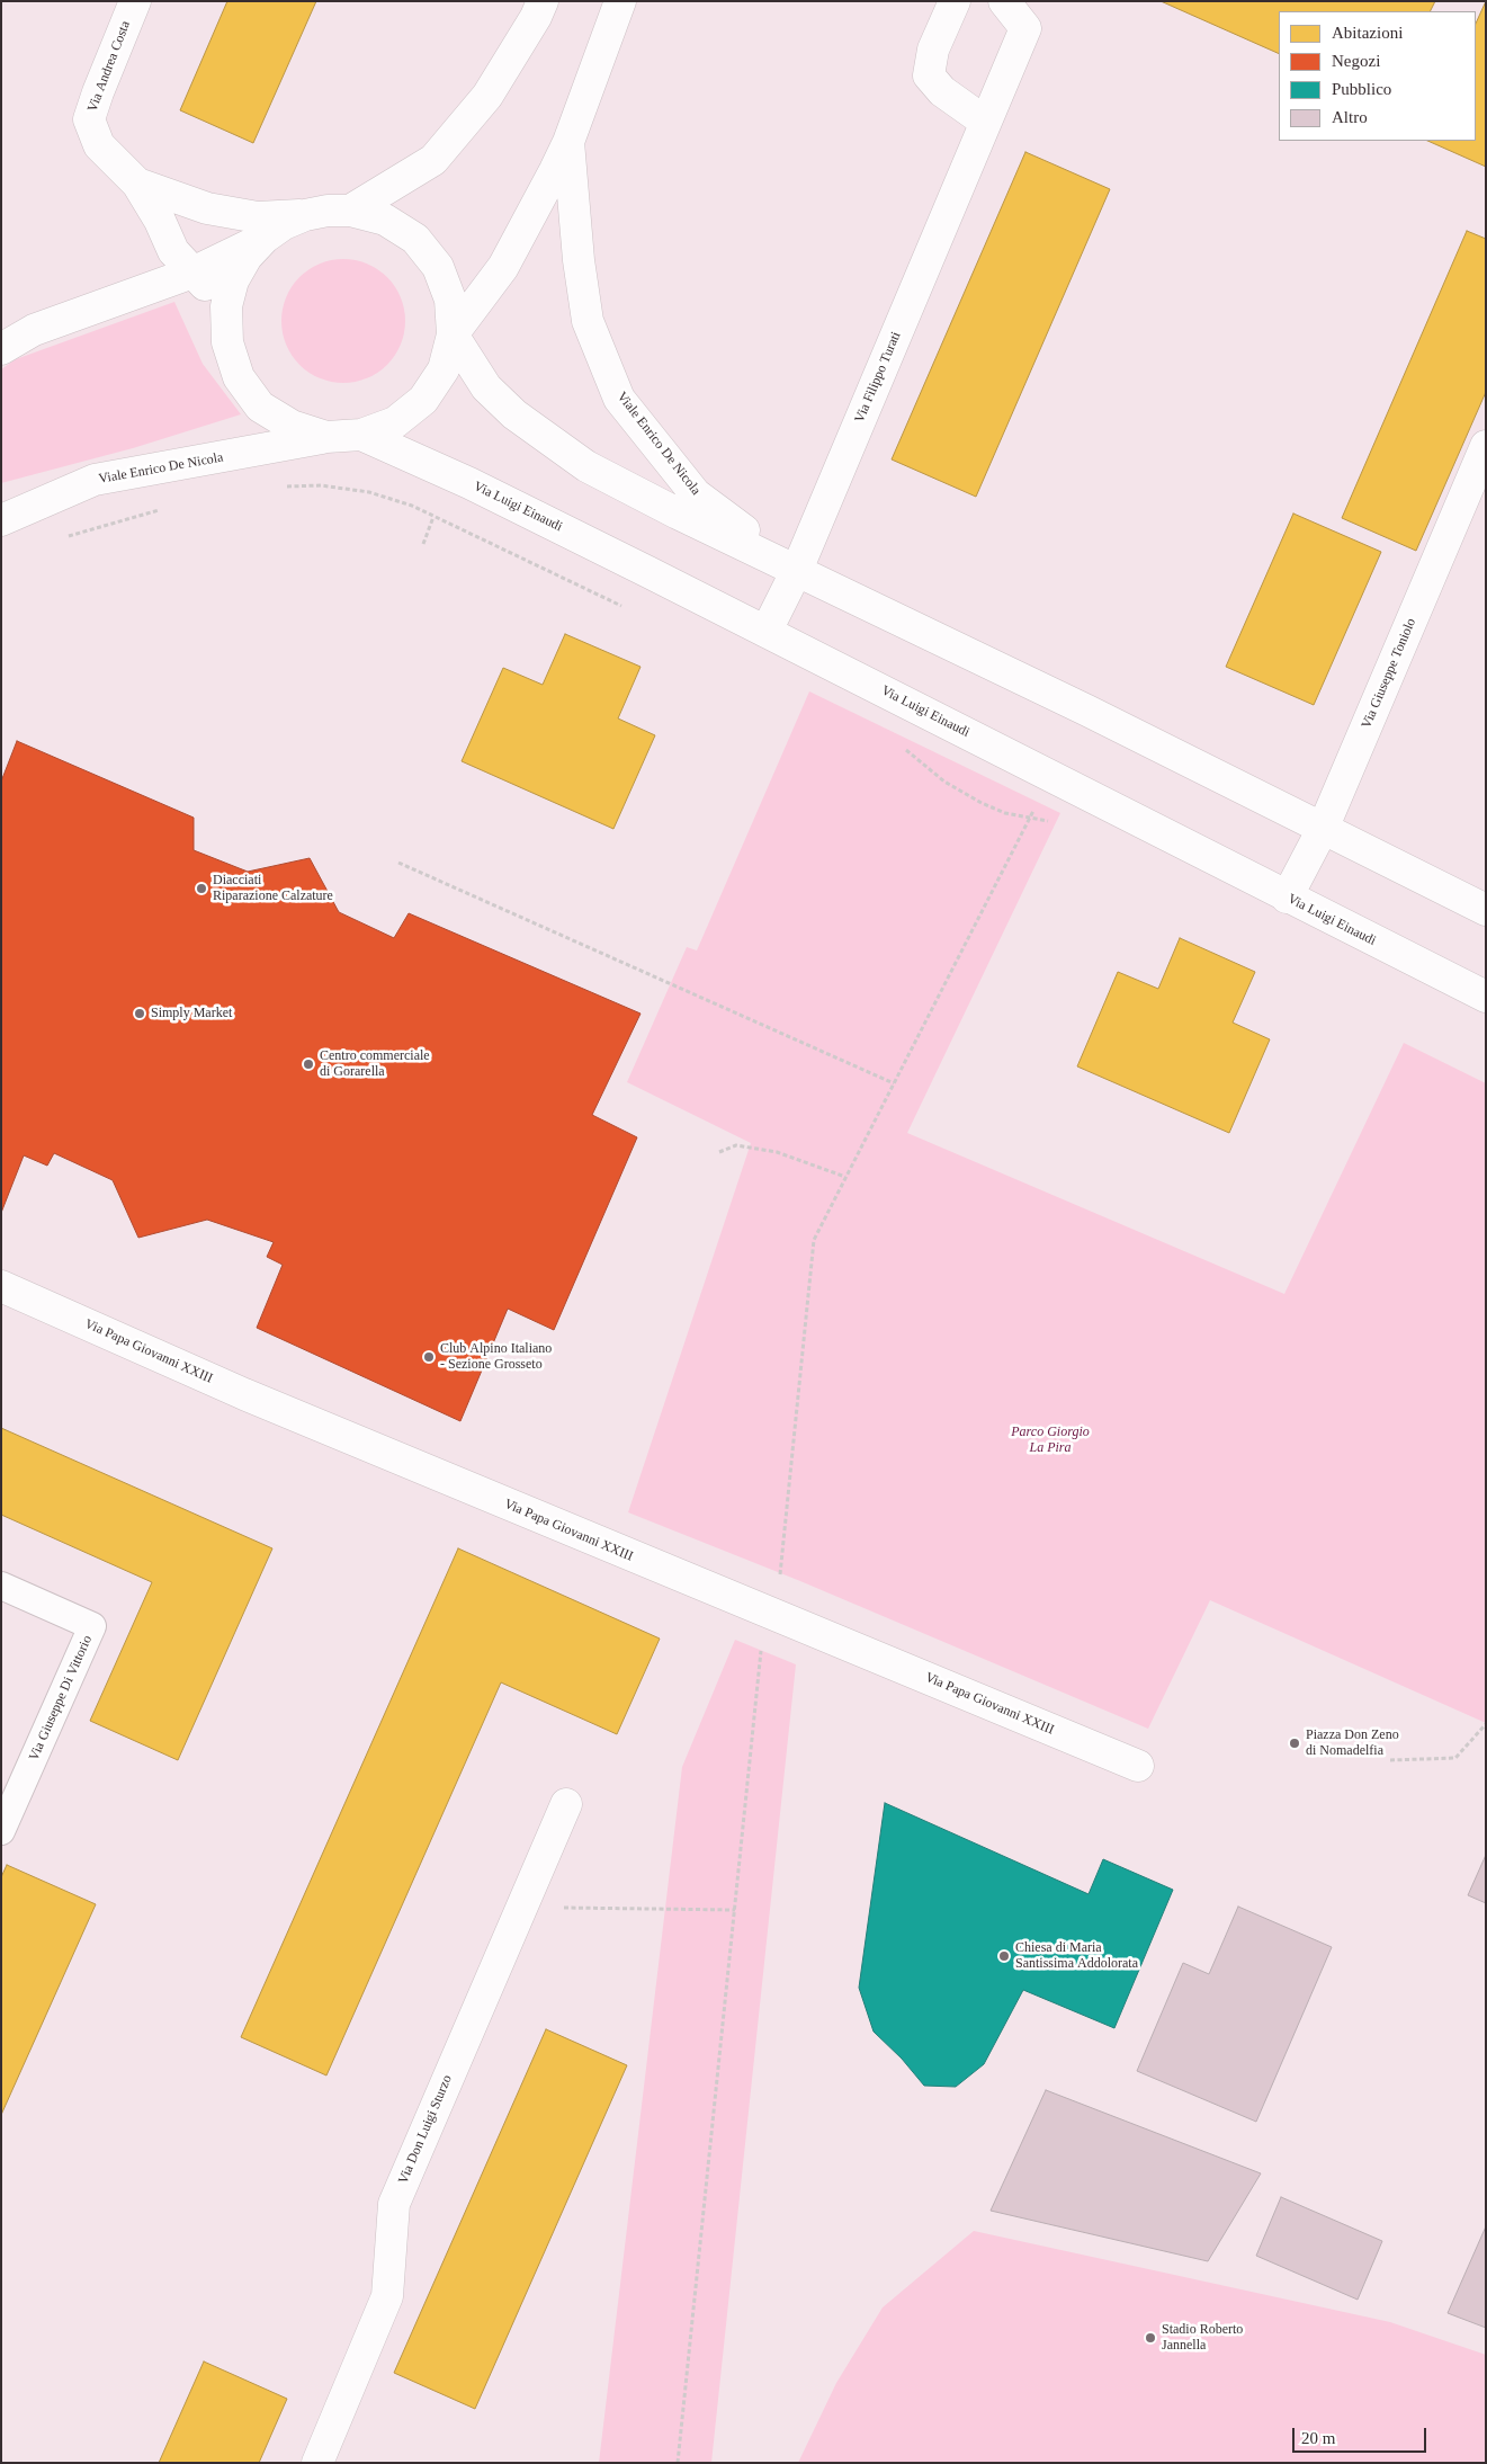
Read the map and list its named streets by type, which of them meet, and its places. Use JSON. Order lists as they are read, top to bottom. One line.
{"streets":{"street":["Via Andrea Costa","Via Filippo Turati","Viale Enrico De Nicola","Via Luigi Einaudi","Via Giuseppe Toniolo","Via Papa Giovanni XXIII","Via Don Luigi Sturzo"],"lane":["Via Giuseppe Di Vittorio"]},"crossings":[["Via Andrea Costa","Viale Enrico De Nicola"],["Via Filippo Turati","Viale Enrico De Nicola"],["Via Filippo Turati","Via Luigi Einaudi"],["Viale Enrico De Nicola","Via Luigi Einaudi"],["Via Luigi Einaudi","Via Giuseppe Toniolo"]],"parks":["Parco Giorgio La Pira"],"places":["Diacciati Riparazione Calzature","Simply Market","Centro commerciale di Gorarella","Club Alpino Italiano - Sezione Grosseto","Piazza Don Zeno di Nomadelfia","Chiesa di Maria Santissima Addolorata","Stadio Roberto Jannella"],"legend":["Abitazioni","Negozi","Pubblico","Altro"],"scale_bar":"20 m"}
